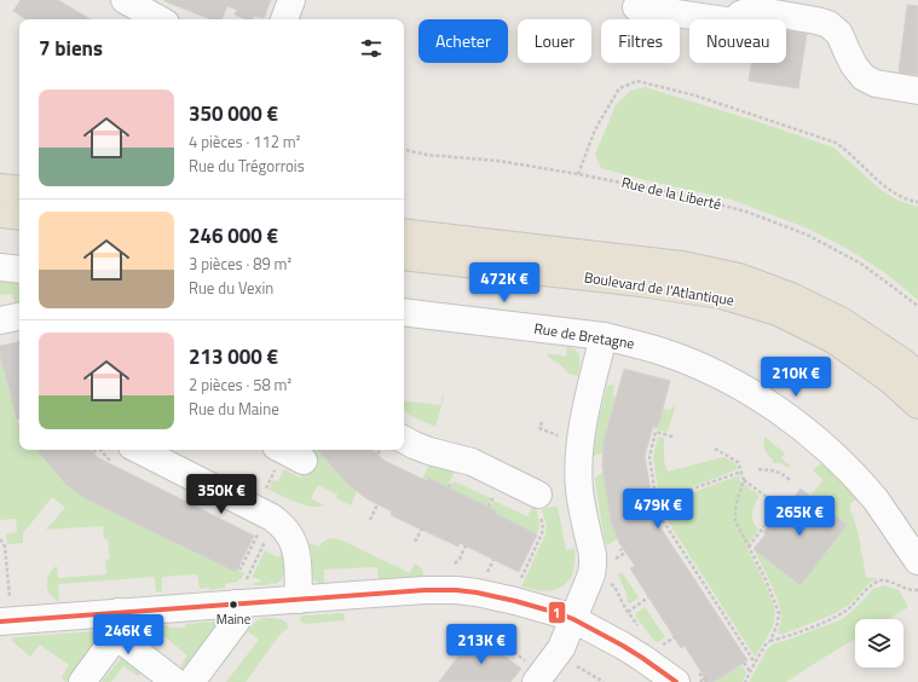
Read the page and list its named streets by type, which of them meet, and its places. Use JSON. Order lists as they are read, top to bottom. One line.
{"streets":{"main road":["Boulevard de l'Atlantique"],"street":["Rue de Bretagne"],"path":["Rue de la Liberté"]},"places":["Maine"],"lines":["transit line 1"],"page":{"chip":["Acheter","Louer","Filtres","Nouveau"],"heading":"7 biens","list":[{"name":"350 000 €","note":"4 pièces · 112 m² · Rue du Trégorrois"},{"name":"246 000 €","note":"3 pièces · 89 m² · Rue du Vexin"},{"name":"213 000 €","note":"2 pièces · 58 m² · Rue du Maine"}],"price":["472K €","210K €","350K €","479K €","265K €","246K €","213K €"]}}
